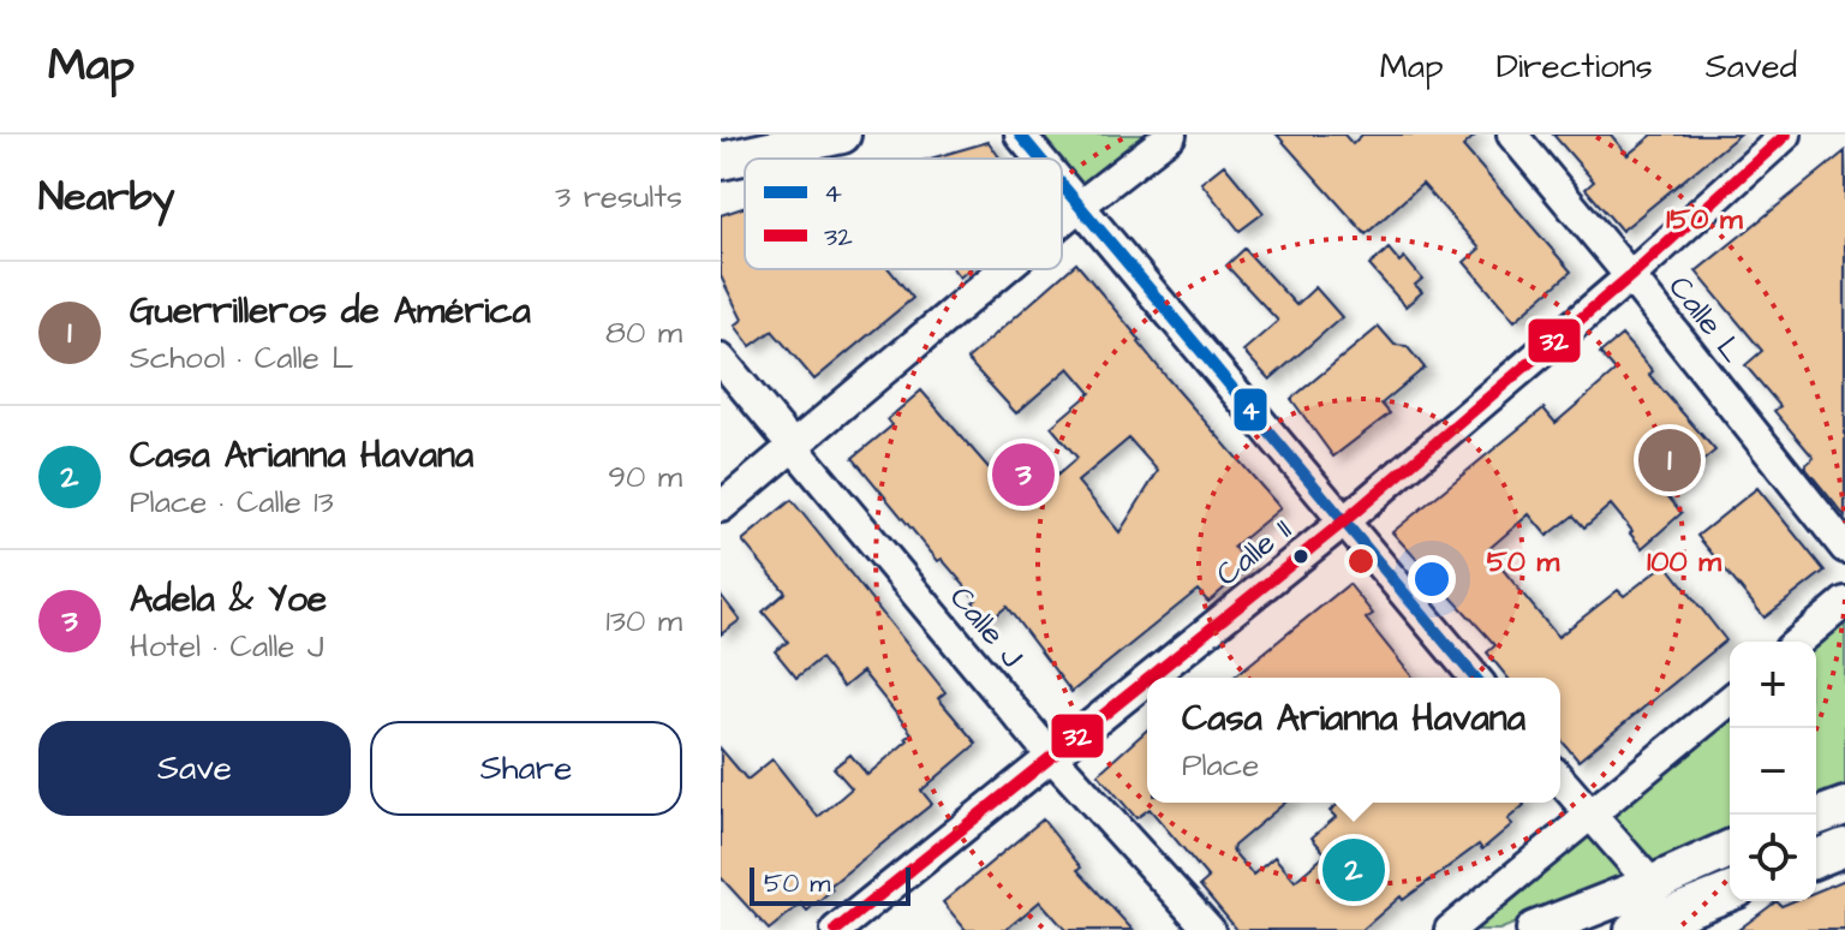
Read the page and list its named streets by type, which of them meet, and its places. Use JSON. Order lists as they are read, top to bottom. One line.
{"streets":{"street":["Calle L","Calle 11","Calle J"]},"crossings":[["Calle L","Calle 11"],["Calle 11","Calle J"]],"lines":["transit line 4","transit line 32"],"legend":["4","32"],"scale_bar":"50 m","page":{"header":"Map","nav":["Map","Directions","Saved"],"heading":["Nearby","3 results"],"list":[{"mark":"1","name":"Guerrilleros de América","note":"School · Calle L","value":"80 m"},{"mark":"2","name":"Casa Arianna Havana","note":"Place · Calle 13","value":"90 m"},{"mark":"3","name":"Adela & Yoe","note":"Hotel · Calle J","value":"130 m"}],"pins":["1","3","2"],"map_buttons":["+","−"],"popup":["Casa Arianna Havana","Place"],"buttons":["Save","Share"],"scale":"50 m"},"rings":["150 m","50 m","100 m"]}
